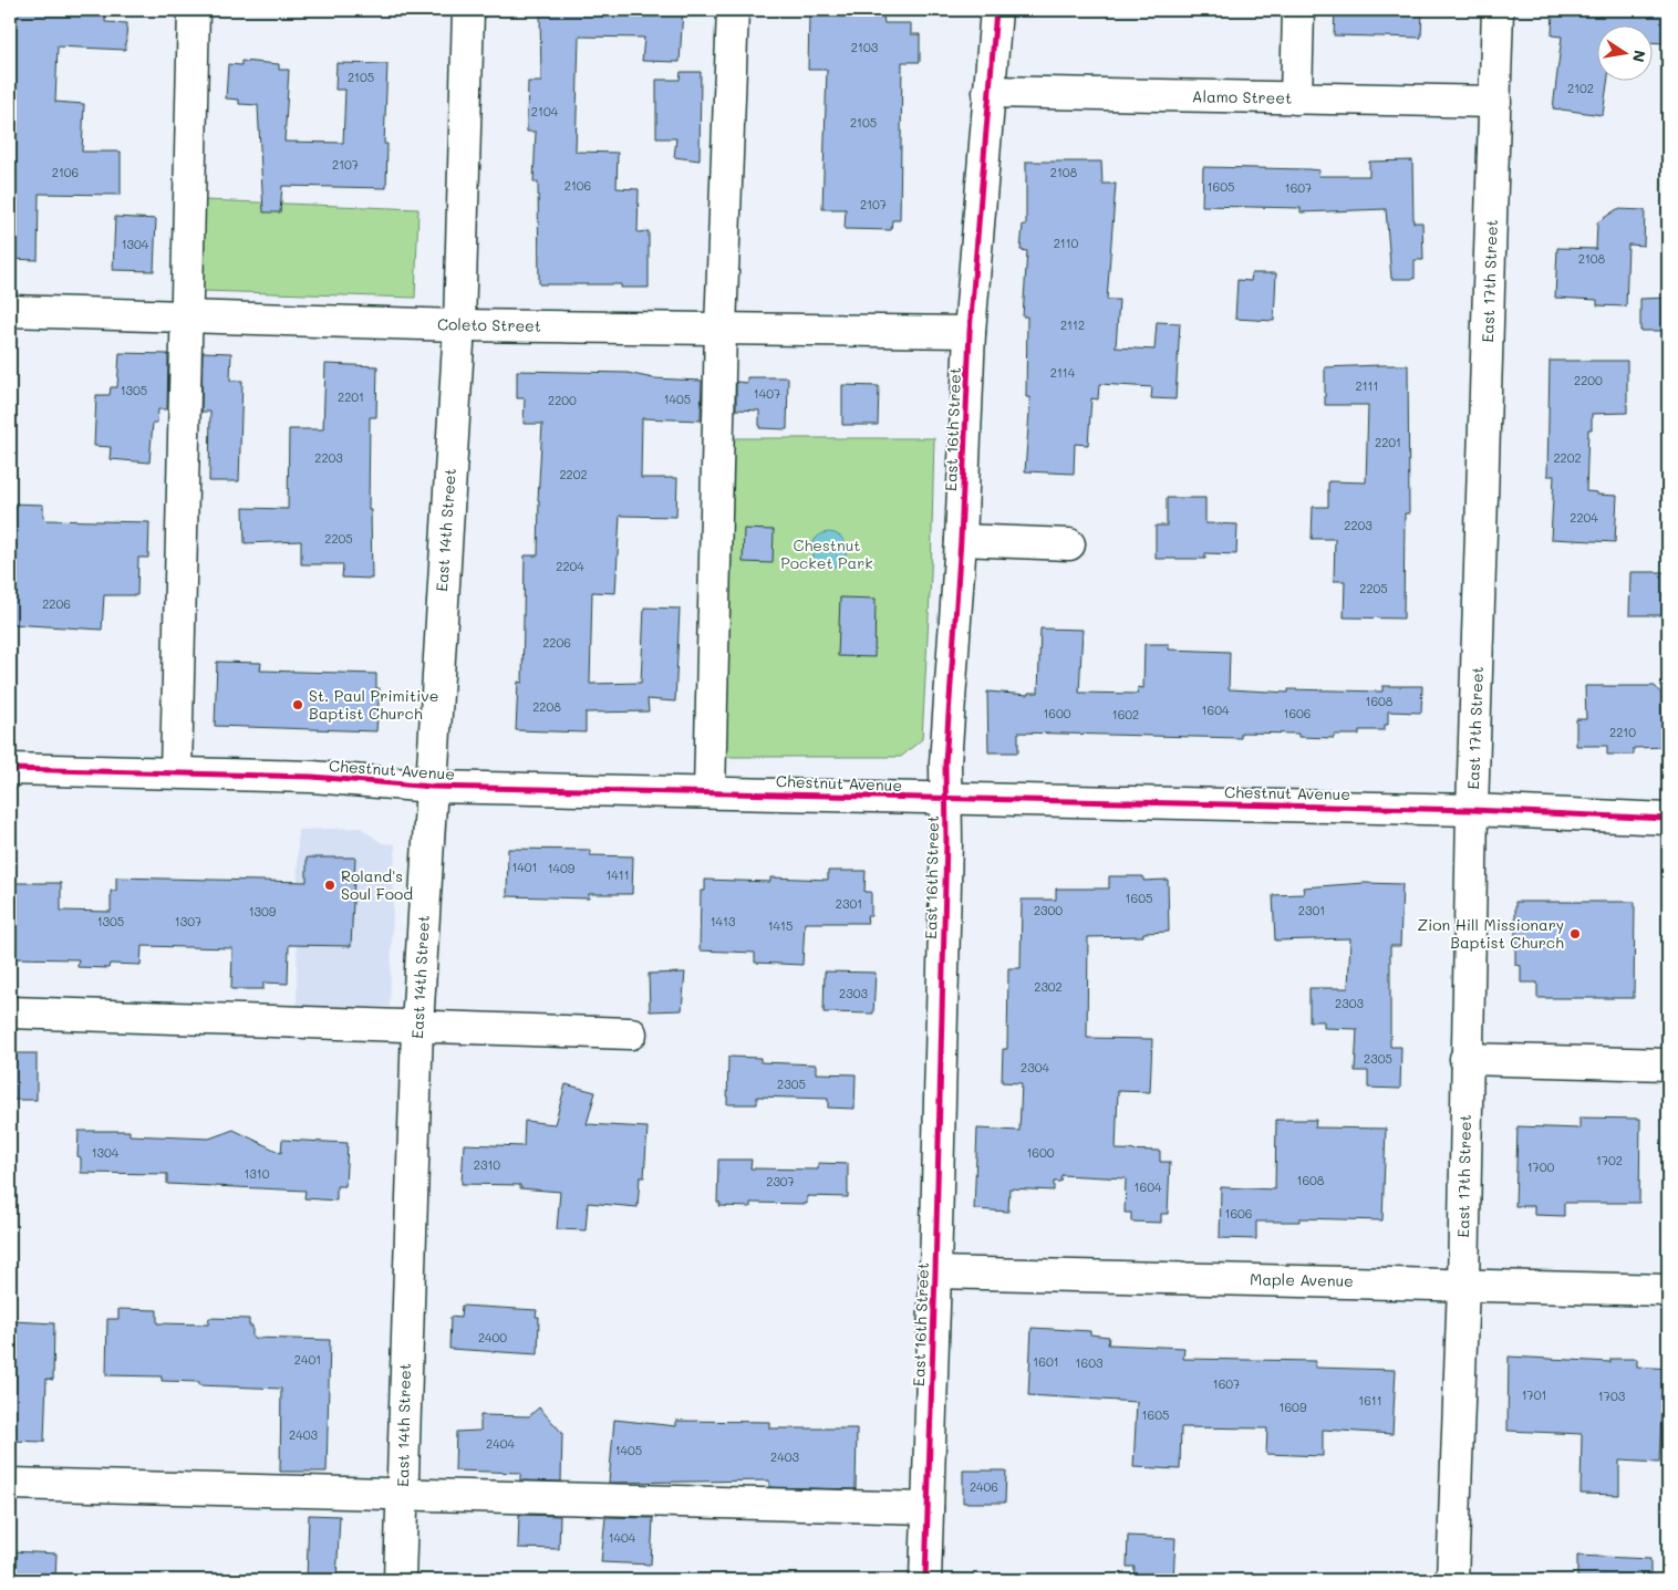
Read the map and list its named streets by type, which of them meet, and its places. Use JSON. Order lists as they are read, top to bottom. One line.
{"streets":{"street":["Alamo Street","East 17th Street","Coleto Street","East 16th Street","East 14th Street","Chestnut Avenue","Maple Avenue"]},"crossings":[["Alamo Street","East 17th Street"],["Alamo Street","East 16th Street"],["East 17th Street","Chestnut Avenue"],["East 17th Street","Maple Avenue"],["Coleto Street","East 16th Street"],["Coleto Street","East 14th Street"],["East 16th Street","Chestnut Avenue"],["East 16th Street","Maple Avenue"],["East 14th Street","Chestnut Avenue"]],"parks":["Chestnut Pocket Park"],"places":["St. Paul Primitive Baptist Church","Roland's Soul Food","Zion Hill Missionary Baptist Church"],"house_numbers":["2103","2105","2102","2104","2105","2107","2106","2108","2106","1605","1607","2107","2110","1304","2108","2112","2114","2200","2111","1305","1407","2201","1405","2200","2201","2203","2202","2202","2204","2203","2205","2204","2205","2206","2206","1608","2208","1604","1600","1606","1602","2210","1401","1409","1411","1605","2301","2300","2301","1309","1305","1307","1413","1415","2302","2303","2303","2305","2304","2305","1304","1600","1702","2310","1700","1310","1608","2307","1604","1606","2400","2401","1601","1603","1607","1701","1703","1611","1609","1605","2403","2404","1405","2403","2406","1404"],"north":"right"}
